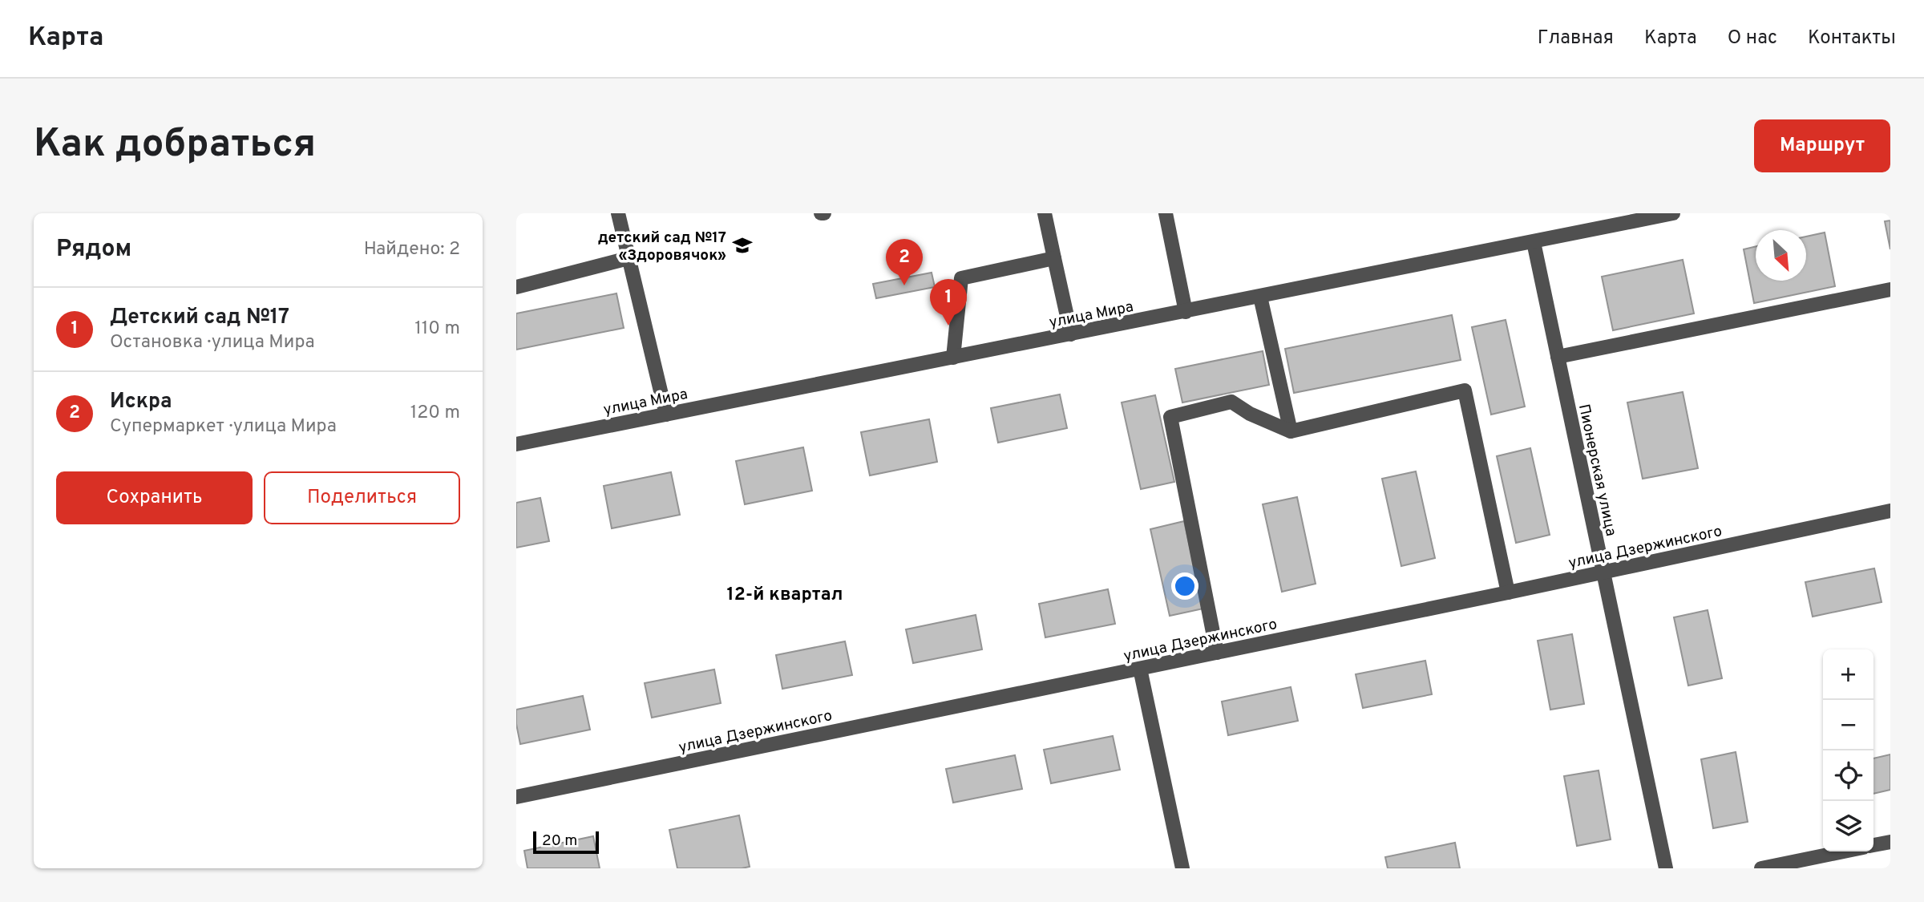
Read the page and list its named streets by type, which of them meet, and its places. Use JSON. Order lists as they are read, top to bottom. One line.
{"streets":{"street":["улица Мира","Пионерская улица","улица Дзержинского"]},"crossings":[["улица Мира","Пионерская улица"],["Пионерская улица","улица Дзержинского"]],"districts":["12-й квартал"],"places":{"school or university":["детский сад №17 «Здоровячок»"]},"scale_bar":"20 m","north":"bottom right","page":{"header":"Карта","nav":["Главная","Карта","О нас","Контакты"],"buttons":["Маршрут",["Сохранить","Поделиться"]],"title":"Как добраться","heading":["Рядом","Найдено: 2"],"pins":["2","1"],"list":[{"mark":"1","name":"Детский сад №17","note":"Остановка · улица Мира","value":"110 m"},{"mark":"2","name":"Искра","note":"Супермаркет · улица Мира","value":"120 m"}],"map_buttons":["+","−"],"scale":"20 m"}}
